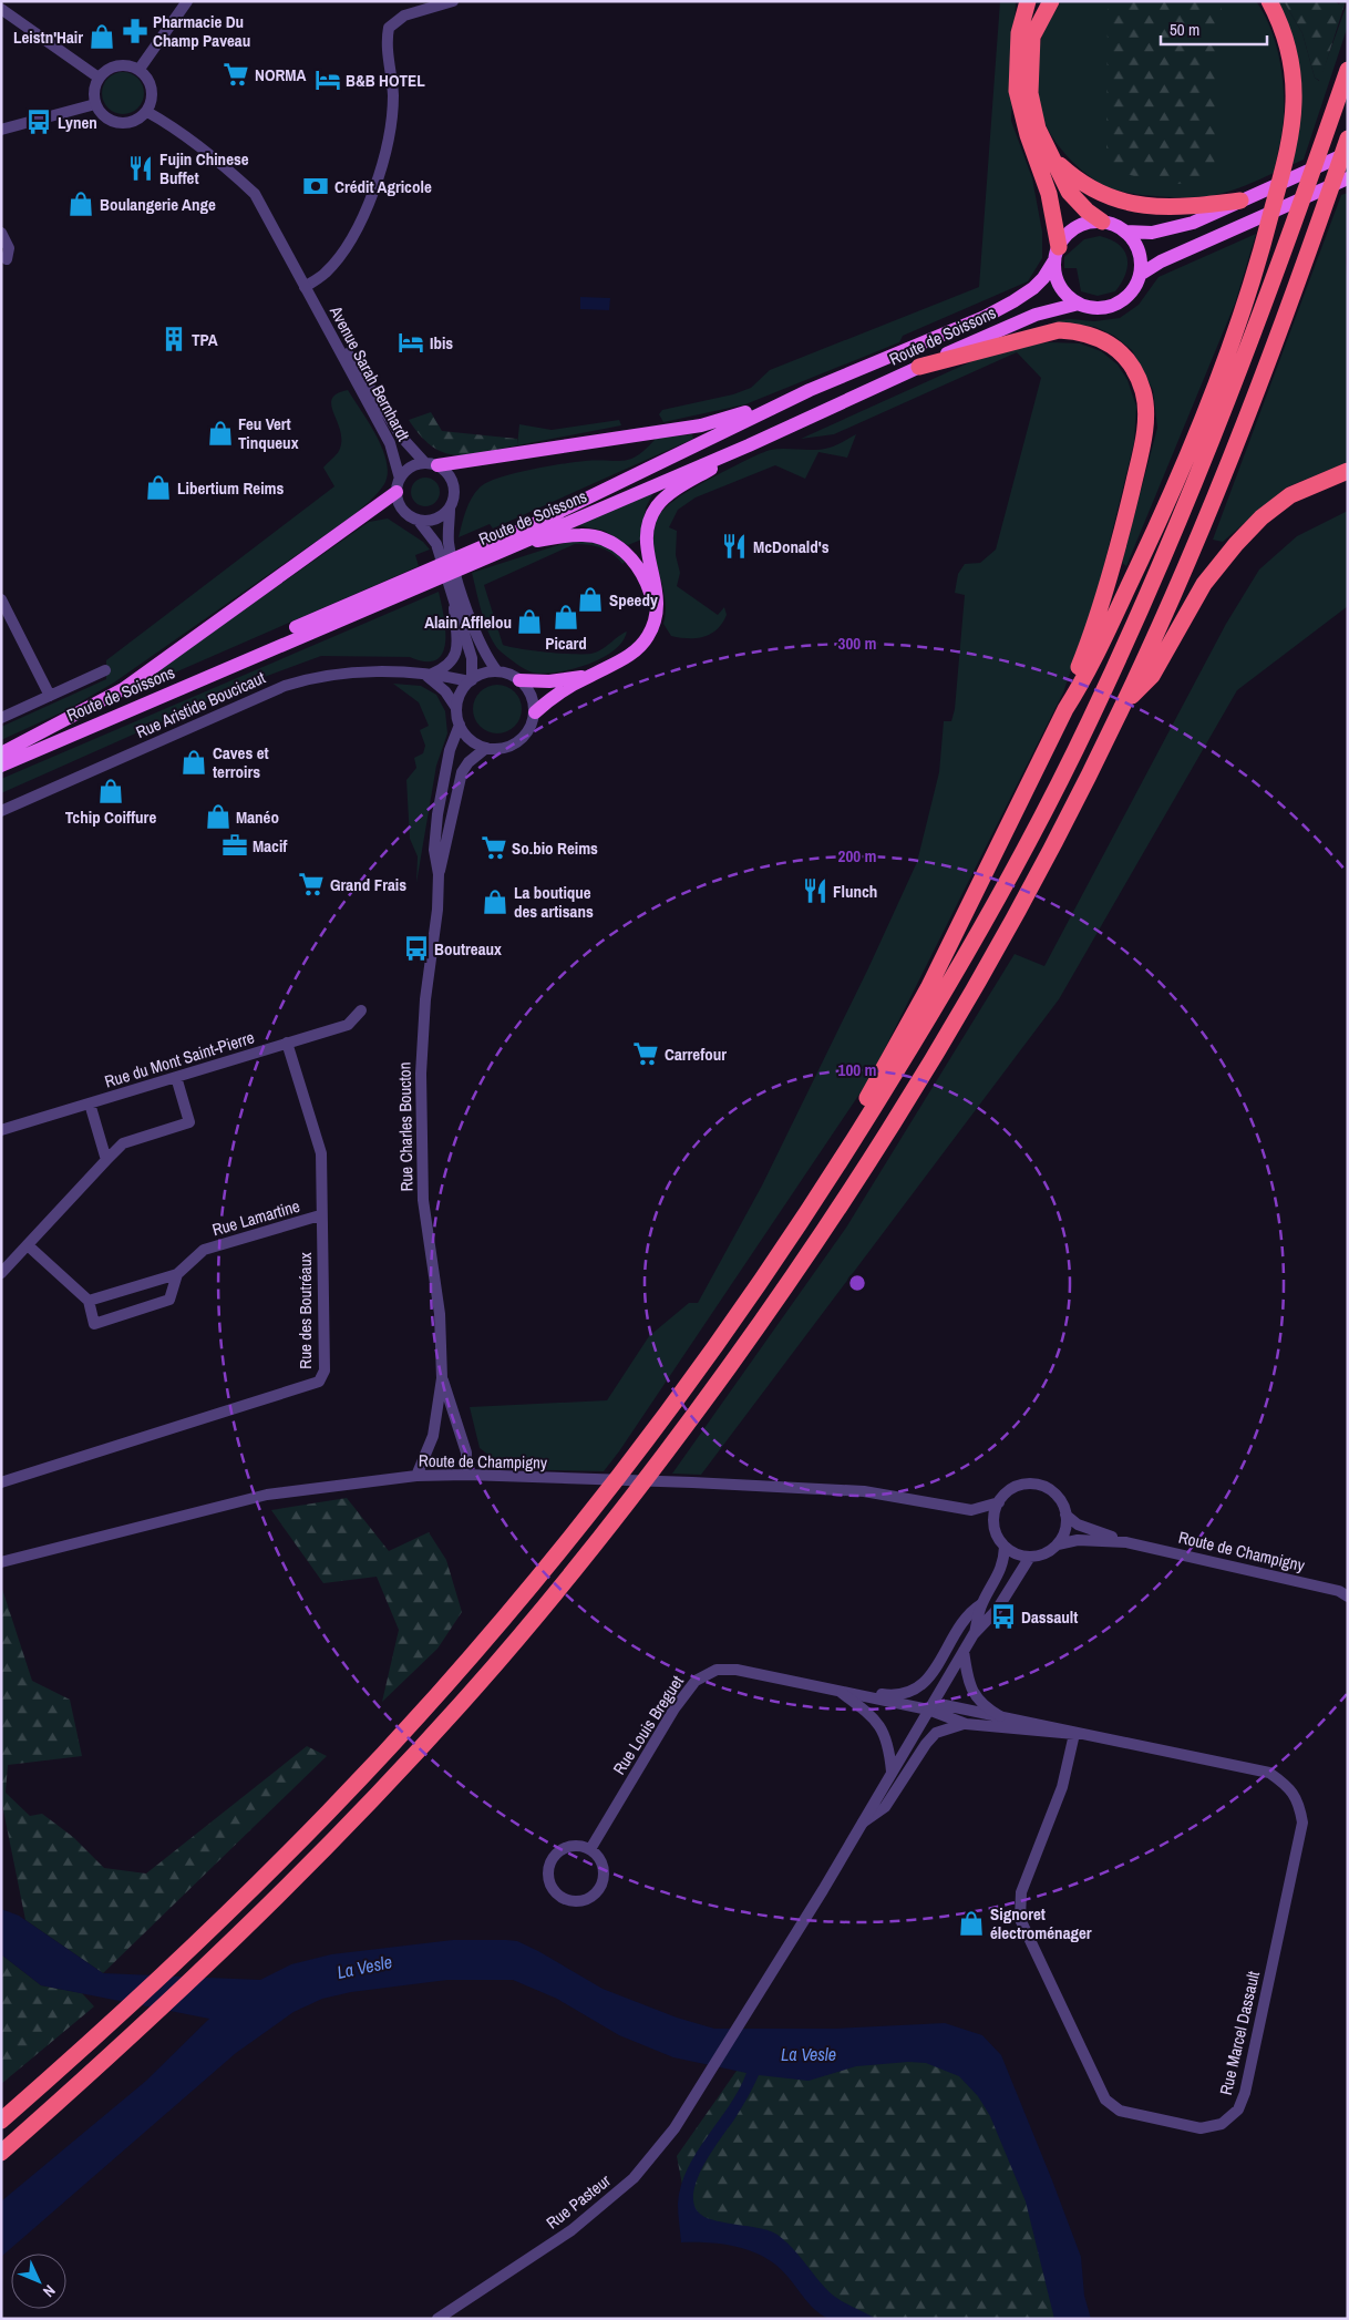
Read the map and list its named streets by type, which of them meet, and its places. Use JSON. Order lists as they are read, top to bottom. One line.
{"streets":{"main road":["Route de Soissons"],"street":["Avenue Sarah Bernhardt","Rue Aristide Boucicaut","Rue du Mont Saint-Pierre","Rue Charles Boucton","Rue Lamartine","Rue des Boutréaux","Route de Champigny","Rue Louis Breguet","Rue Marcel Dassault","Rue Pasteur"]},"crossings":[["Rue Aristide Boucicaut","Rue Charles Boucton"],["Rue du Mont Saint-Pierre","Rue des Boutréaux"],["Rue Charles Boucton","Route de Champigny"],["Rue Lamartine","Rue des Boutréaux"],["Rue Louis Breguet","Rue Marcel Dassault"],["Rue Louis Breguet","Rue Pasteur"],["Rue Marcel Dassault","Rue Pasteur"]],"water":["La Vesle"],"places":{"pharmacy":["Pharmacie Du Champ Paveau"],"shop":["Leistn'Hair","Boulangerie Ange","Feu Vert Tinqueux","Libertium Reims","Speedy","Picard","Alain Afflelou","Caves et terroirs","Tchip Coiffure","Manéo","La boutique des artisans","Signoret électroménager"],"supermarket":["NORMA","So.bio Reims","Grand Frais","Carrefour"],"hotel":["B&B HOTEL","Ibis"],"bus stop":["Lynen","Boutreaux","Dassault"],"restaurant":["Fujin Chinese Buffet","McDonald's","Flunch"],"bank":["Crédit Agricole"],"building":["TPA"],"office":["Macif"]},"scale_bar":"50 m","north":"bottom right","rings":["300 m","200 m","100 m"]}
